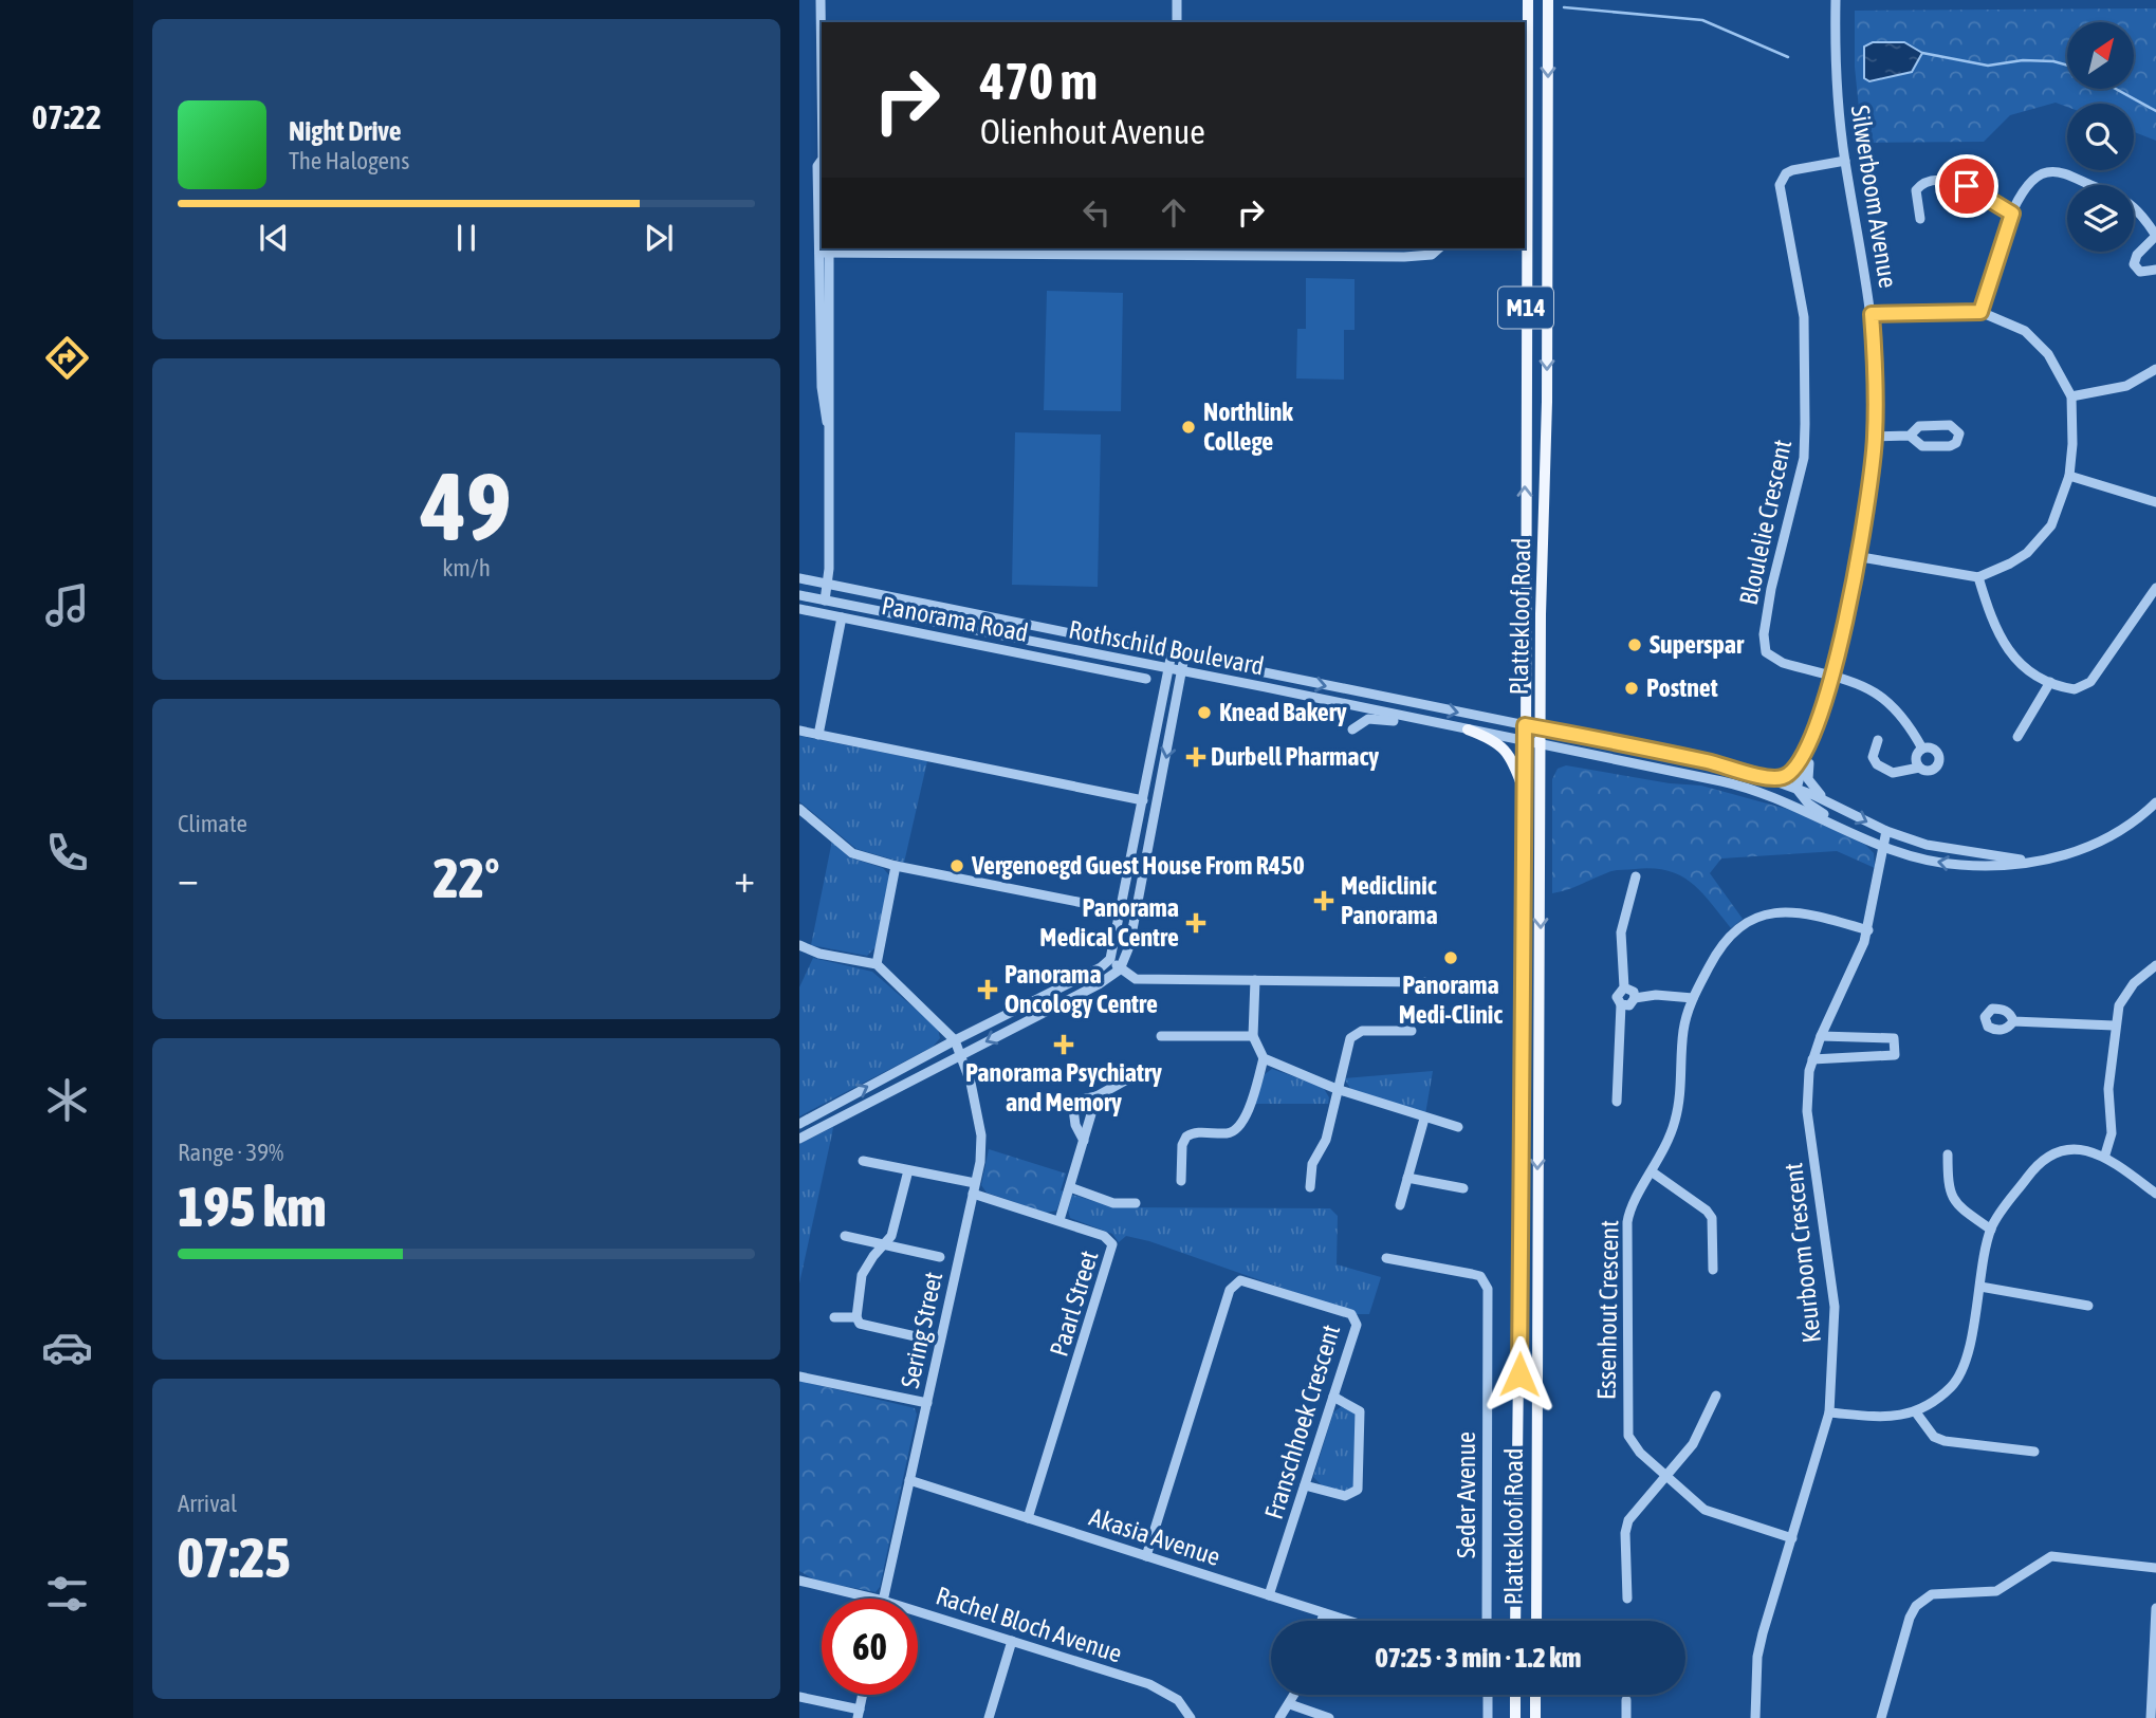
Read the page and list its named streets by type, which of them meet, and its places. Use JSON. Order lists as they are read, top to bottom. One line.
{"streets":{"main road":["M14","Plattekloof Road"],"street":["Silwerboom Avenue","Bloulelie Crescent","Panorama Road","Rothschild Boulevard","Keurboom Crescent","Paarl Street","Essenhout Crescent","Sering Street","Franschhoek Crescent","Seder Avenue","Akasia Avenue","Rachel Bloch Avenue"]},"crossings":[["Silwerboom Avenue","Bloulelie Crescent"],["Silwerboom Avenue","Rothschild Boulevard"],["Plattekloof Road","Rothschild Boulevard"],["Keurboom Crescent","Essenhout Crescent"],["Paarl Street","Sering Street"],["Paarl Street","Akasia Avenue"],["Sering Street","Akasia Avenue"],["Franschhoek Crescent","Akasia Avenue"]],"places":{"other":["Northlink College","Superspar","Postnet","Knead Bakery","Vergenoegd Guest House From R450","Panorama Medi-Clinic"],"health":["Durbell Pharmacy","Mediclinic Panorama","Panorama Medical Centre","Panorama Oncology Centre","Panorama Psychiatry and Memory"]},"north":"top right","page":{"tabs":"07:22","turn":["470 m","Olienhout Avenue"],"song":["Night Drive","The Halogens"],"tile":[["49","km/h"],"Climate",["Range · 39%","195 km"],["Arrival","07:25"]],"heat":["−","22°","+"],"limit":"60","trip":"07:25 · 3 min · 1.2 km"}}
